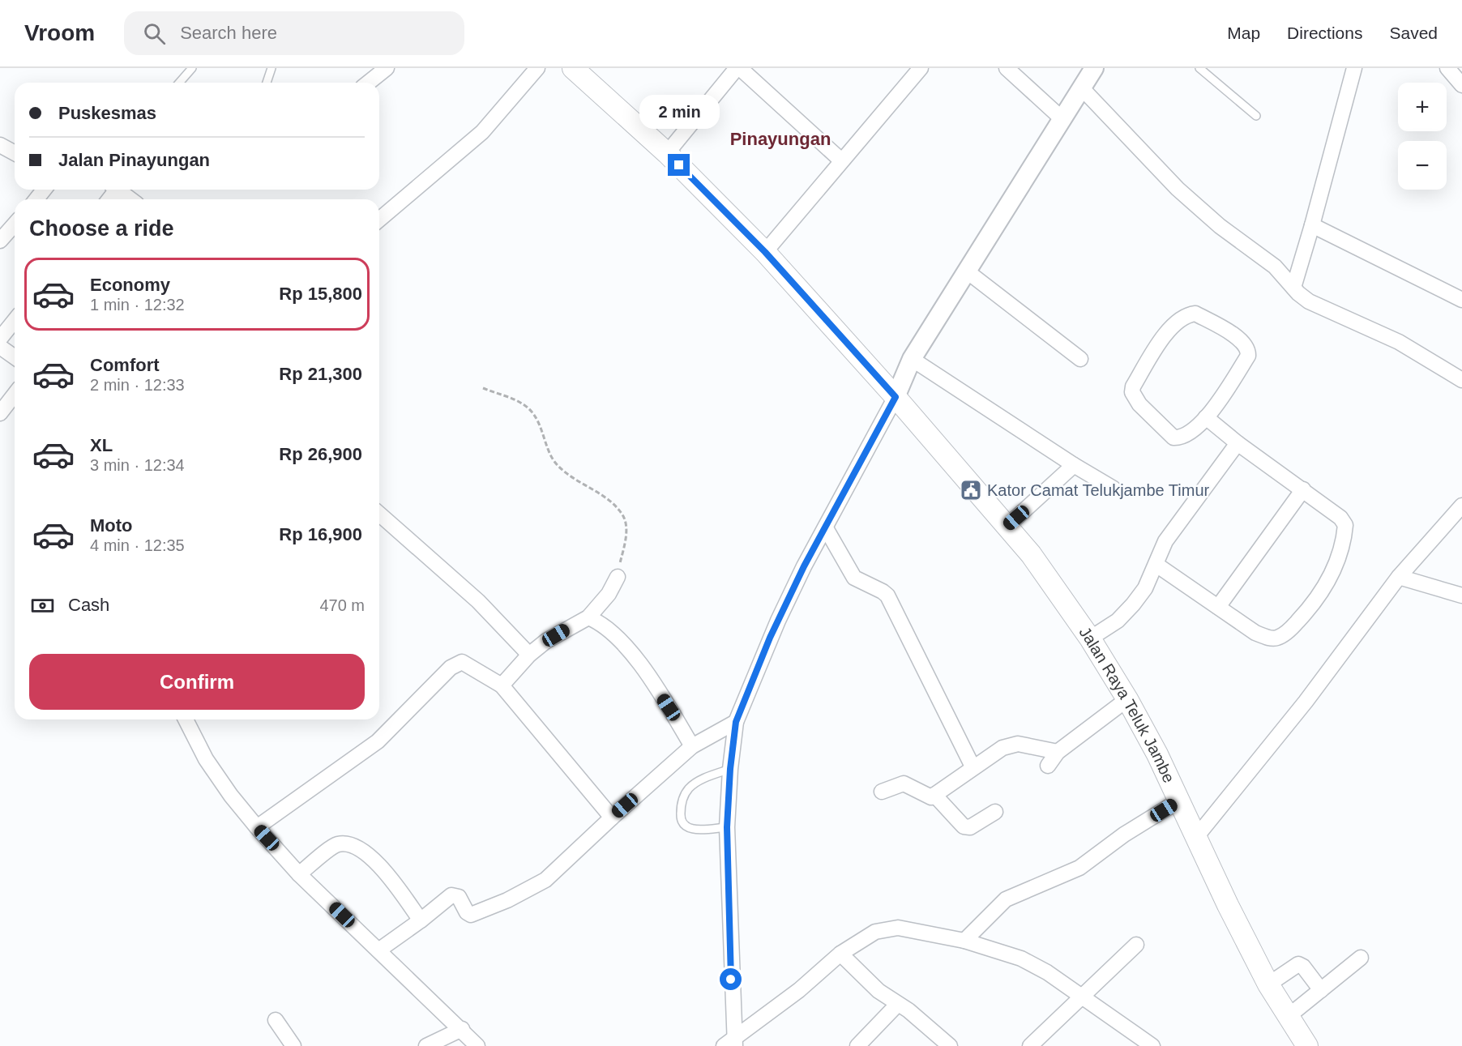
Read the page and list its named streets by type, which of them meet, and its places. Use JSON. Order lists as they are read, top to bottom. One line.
{"streets":{"main road":["Jalan Raya Teluk Jambe"]},"districts":["Pinayungan"],"places":{"public building":["Kator Camat Telukjambe Timur"]},"page":{"header":"Vroom","search":"Search here","nav":["Map","Directions","Saved"],"map_buttons":["+","−"],"banner":["Puskesmas","Jalan Pinayungan"],"bubble":"2 min","heading":"Choose a ride","list":[{"name":"Economy","note":"1 min · 12:32","value":"Rp 15,800"},{"name":"Comfort","note":"2 min · 12:33","value":"Rp 21,300"},{"name":"XL","note":"3 min · 12:34","value":"Rp 26,900"},{"name":"Moto","note":"4 min · 12:35","value":"Rp 16,900"}],"pay":["Cash","470 m"],"buttons":"Confirm"}}
